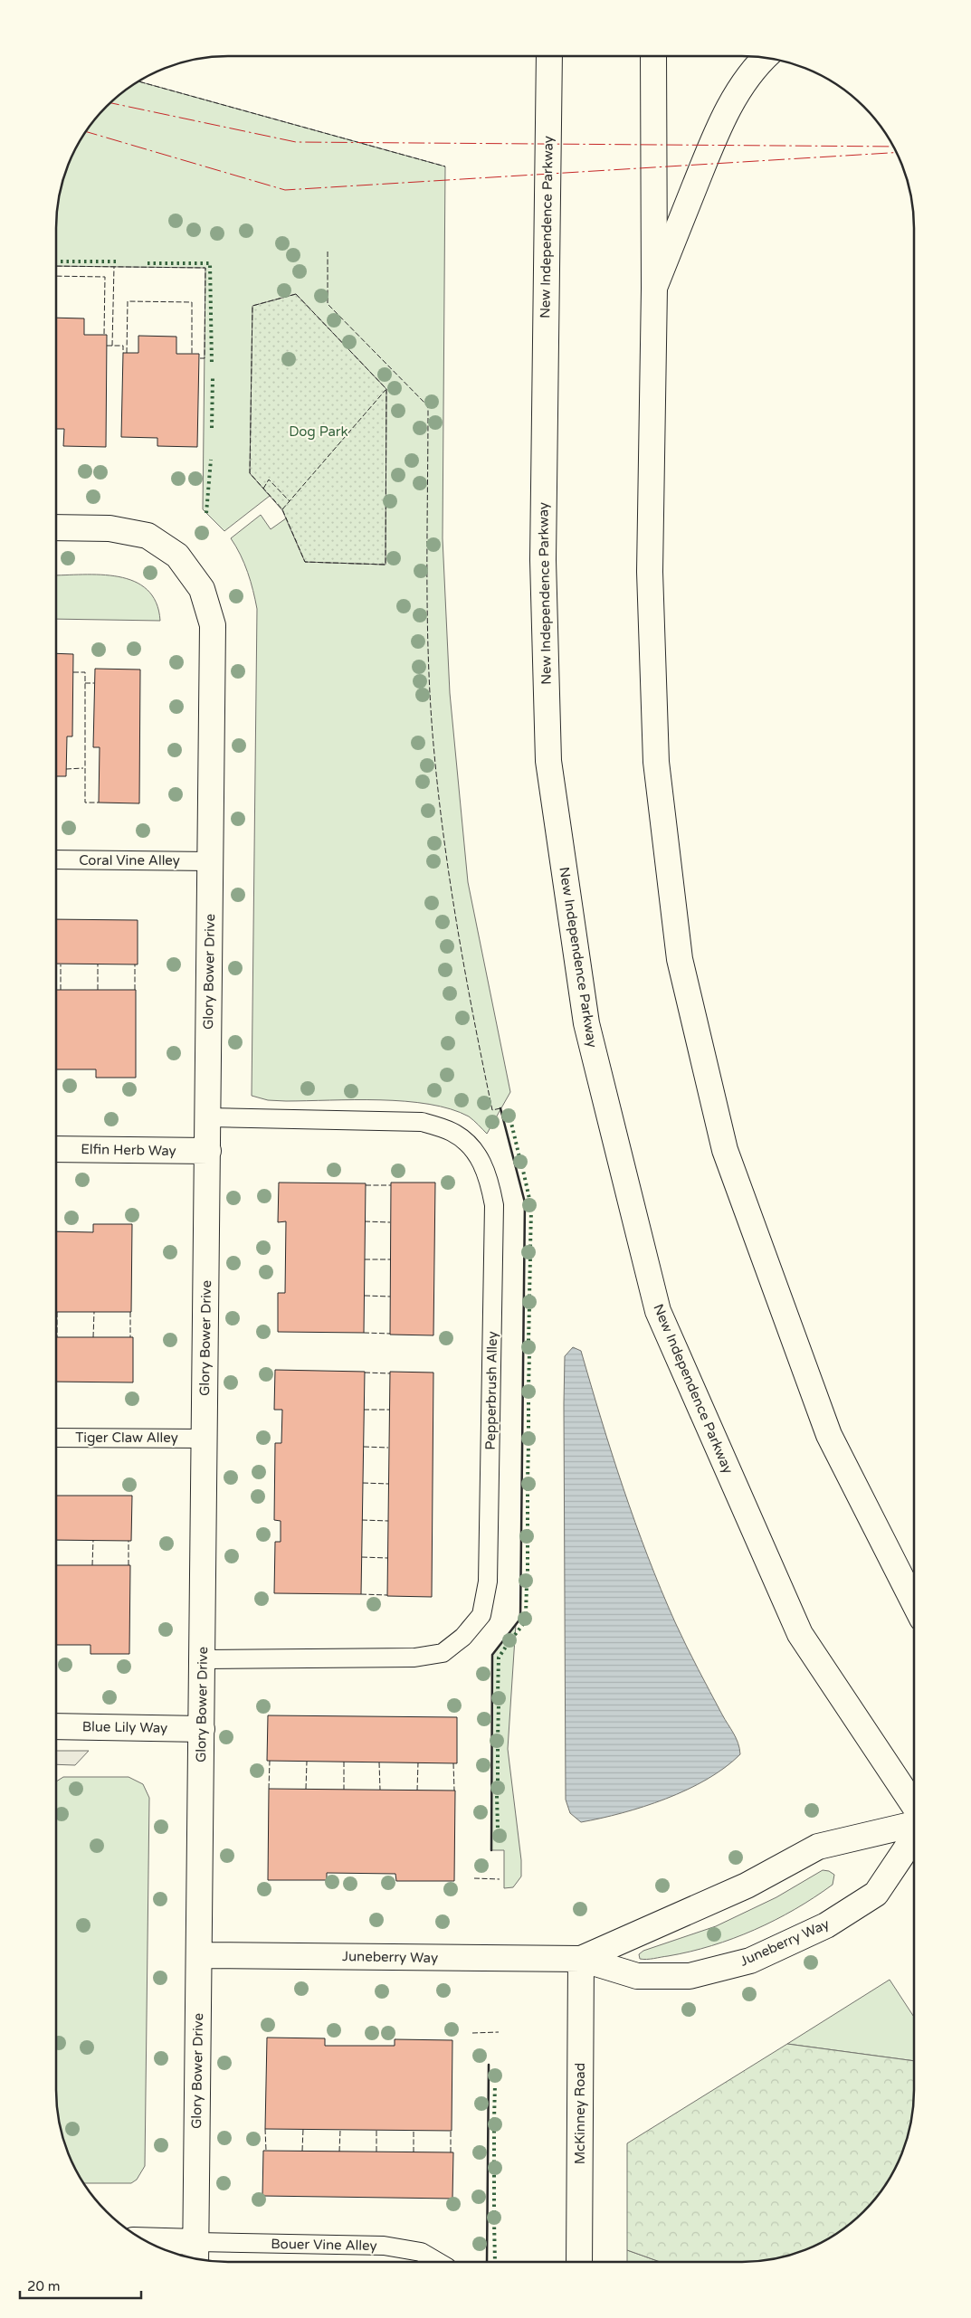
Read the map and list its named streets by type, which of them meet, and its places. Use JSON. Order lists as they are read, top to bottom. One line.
{"streets":{"main road":["New Independence Parkway","Glory Bower Drive","Elfin Herb Way","Blue Lily Way","Juneberry Way","McKinney Road"],"lane":["Coral Vine Alley","Pepperbrush Alley","Tiger Claw Alley","Bouer Vine Alley"]},"crossings":[["Coral Vine Alley","Glory Bower Drive"],["Glory Bower Drive","Elfin Herb Way"],["Glory Bower Drive","Pepperbrush Alley"],["Glory Bower Drive","Tiger Claw Alley"],["Glory Bower Drive","Blue Lily Way"],["Glory Bower Drive","Juneberry Way"],["Glory Bower Drive","Bouer Vine Alley"],["Juneberry Way","McKinney Road"]],"parks":["Dog Park"],"scale_bar":"20 m"}
